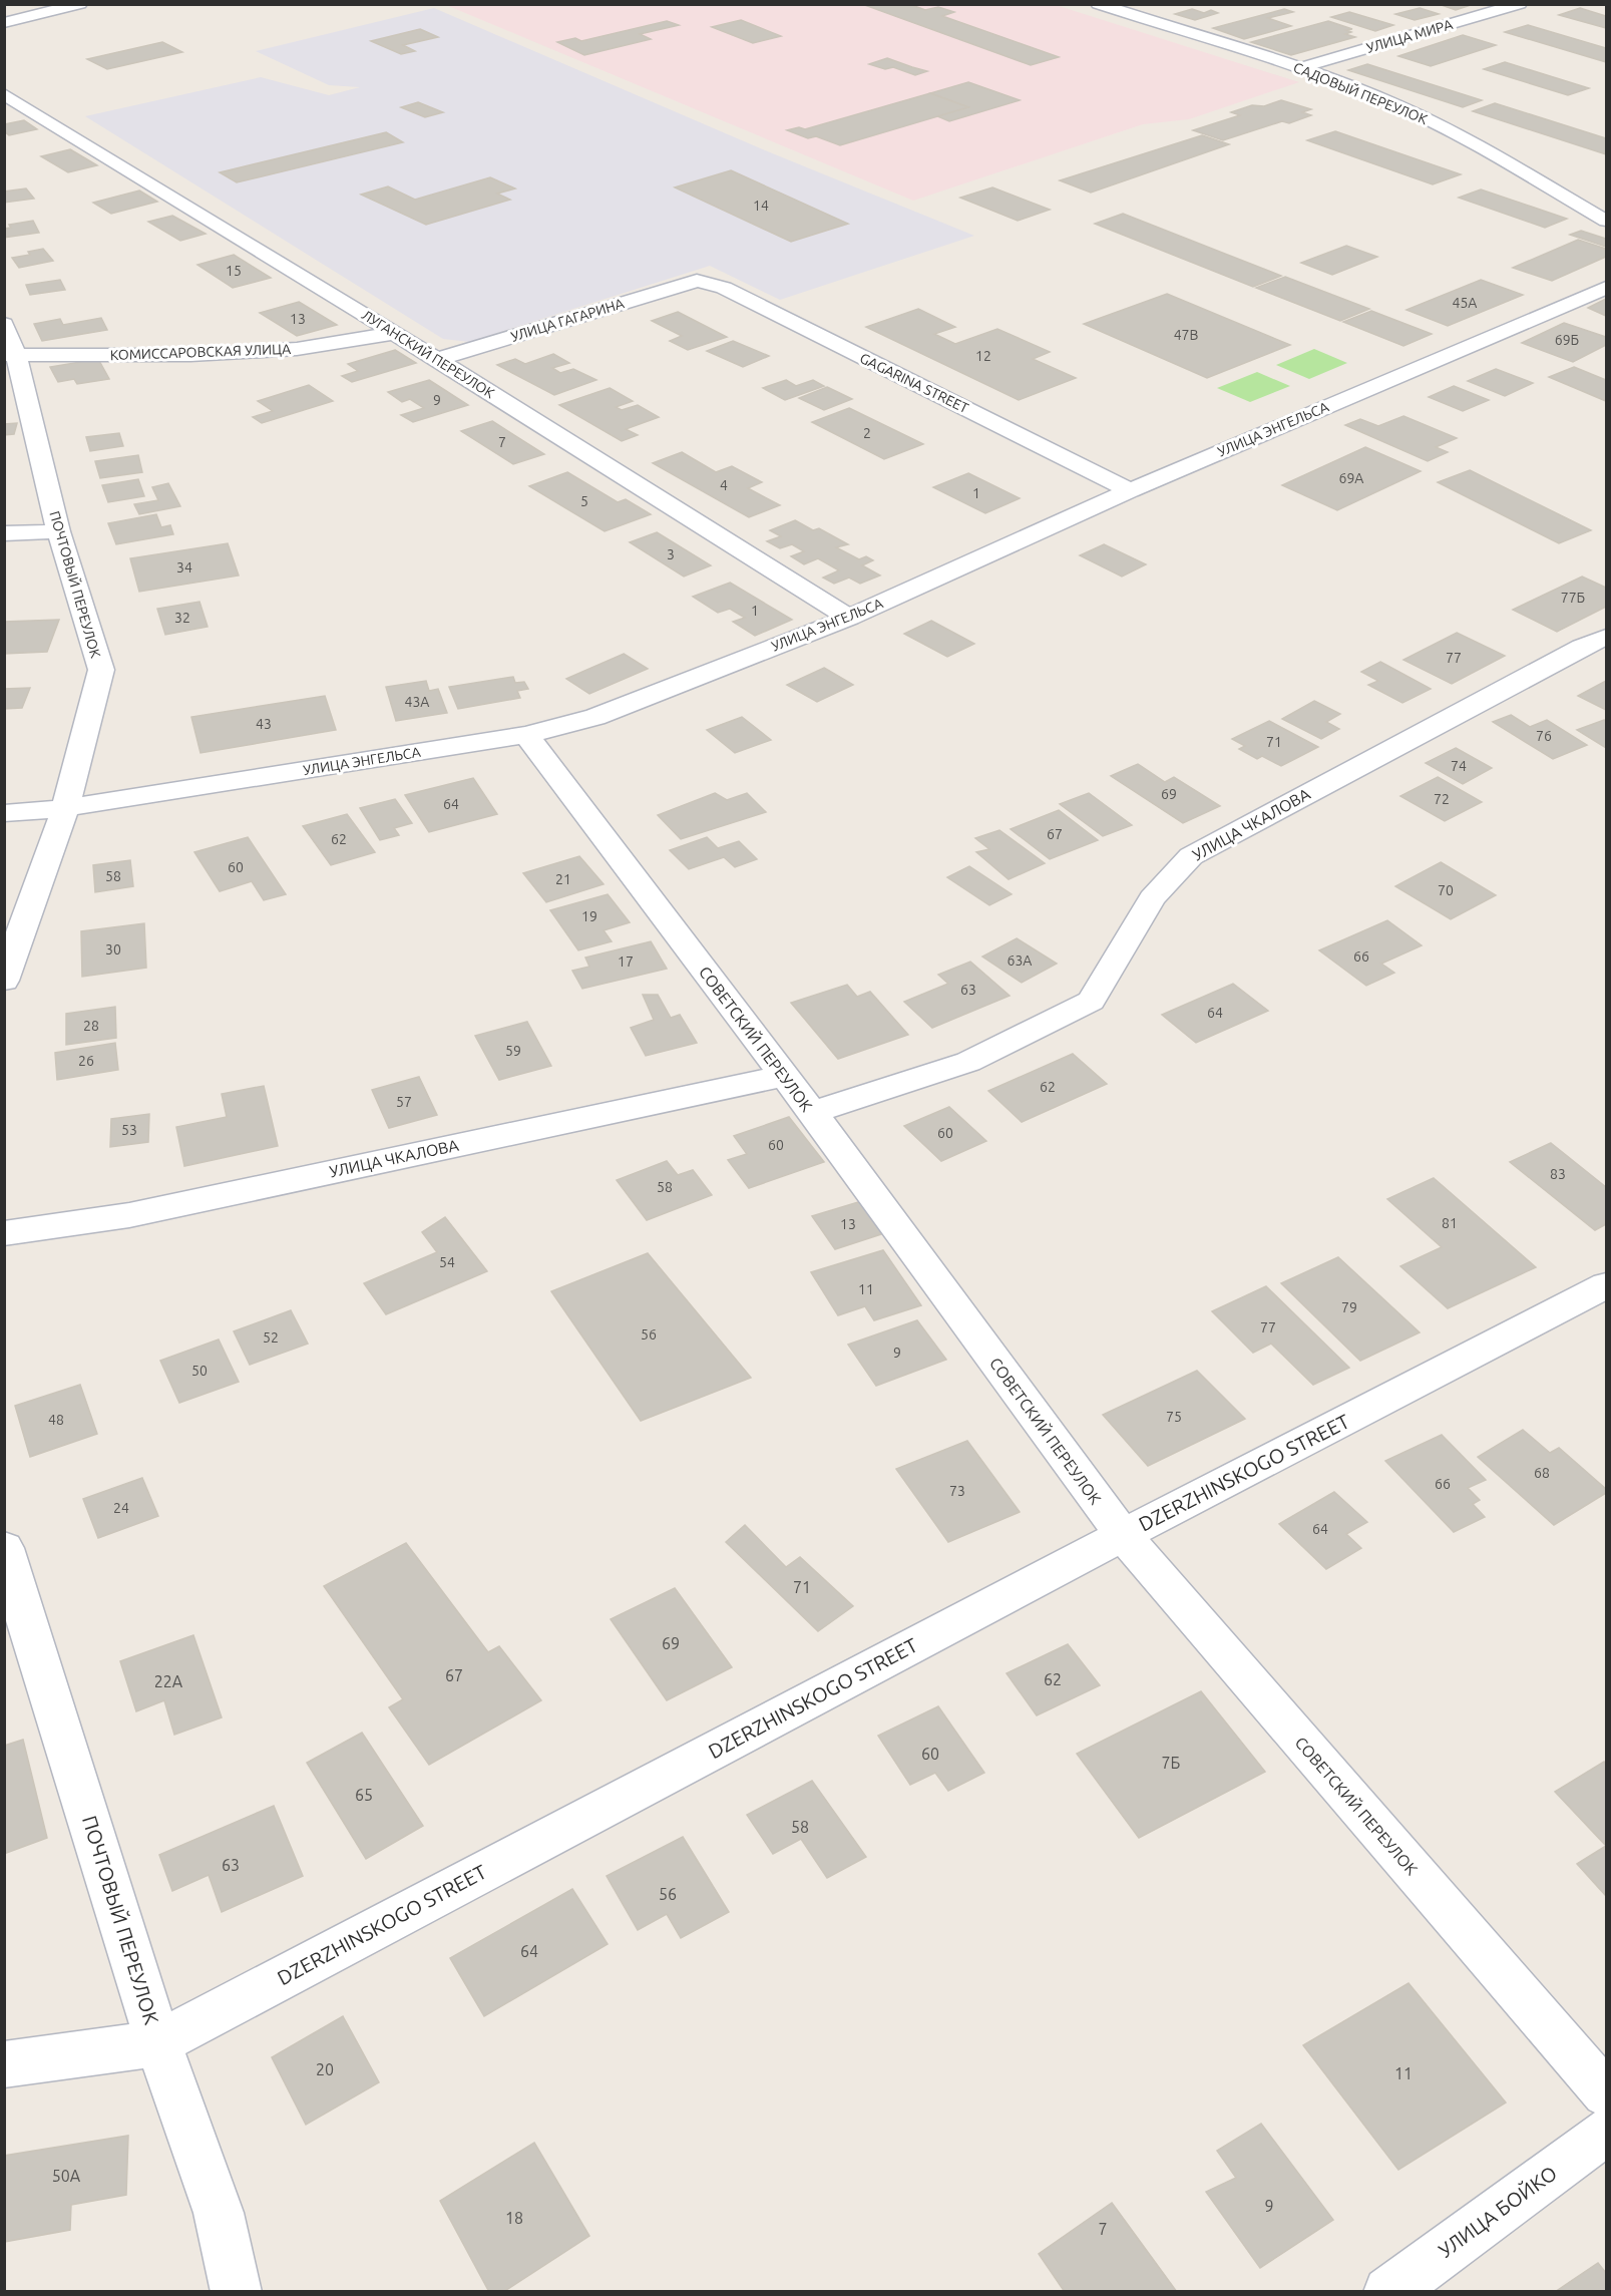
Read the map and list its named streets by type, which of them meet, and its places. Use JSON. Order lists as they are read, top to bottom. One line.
{"streets":{"street":["УЛИЦА МИРА","САДОВЫЙ ПЕРЕУЛОК","УЛИЦА ГАГАРИНА","КОМИССАРОВСКАЯ УЛИЦА","ЛУГАНСКИЙ ПЕРЕУЛОК","УЛИЦА ЭНГЕЛЬСА","ПОЧТОВЫЙ ПЕРЕУЛОК","УЛИЦА ЧКАЛОВА","СОВЕТСКИЙ ПЕРЕУЛОК","DZERZHINSKOGO STREET","УЛИЦА БОЙКО"]},"crossings":[["УЛИЦА МИРА","САДОВЫЙ ПЕРЕУЛОК"],["УЛИЦА ГАГАРИНА","ЛУГАНСКИЙ ПЕРЕУЛОК"],["УЛИЦА ГАГАРИНА","УЛИЦА ЭНГЕЛЬСА"],["КОМИССАРОВСКАЯ УЛИЦА","ЛУГАНСКИЙ ПЕРЕУЛОК"],["КОМИССАРОВСКАЯ УЛИЦА","ПОЧТОВЫЙ ПЕРЕУЛОК"],["ЛУГАНСКИЙ ПЕРЕУЛОК","УЛИЦА ЭНГЕЛЬСА"],["УЛИЦА ЭНГЕЛЬСА","ПОЧТОВЫЙ ПЕРЕУЛОК"],["УЛИЦА ЭНГЕЛЬСА","СОВЕТСКИЙ ПЕРЕУЛОК"],["ПОЧТОВЫЙ ПЕРЕУЛОК","DZERZHINSKOGO STREET"],["УЛИЦА ЧКАЛОВА","СОВЕТСКИЙ ПЕРЕУЛОК"],["СОВЕТСКИЙ ПЕРЕУЛОК","DZERZHINSKOGO STREET"]],"house_numbers":["14","15","45А","13","47В","69Б","12","9","2","7","69А","4","1","5","3","34","77Б","1","32","77","43А","43","76","71","74","69","72","64","67","62","60","58","21","70","19","30","66","63А","17","63","64","28","59","26","62","57","53","60","60","83","58","81","13","54","11","79","77","56","52","9","50","75","48","68","66","73","24","64","71","69","67","62","22А","60","7Б","65","58","63","56","64","20","11","50А","9","18","7"]}
